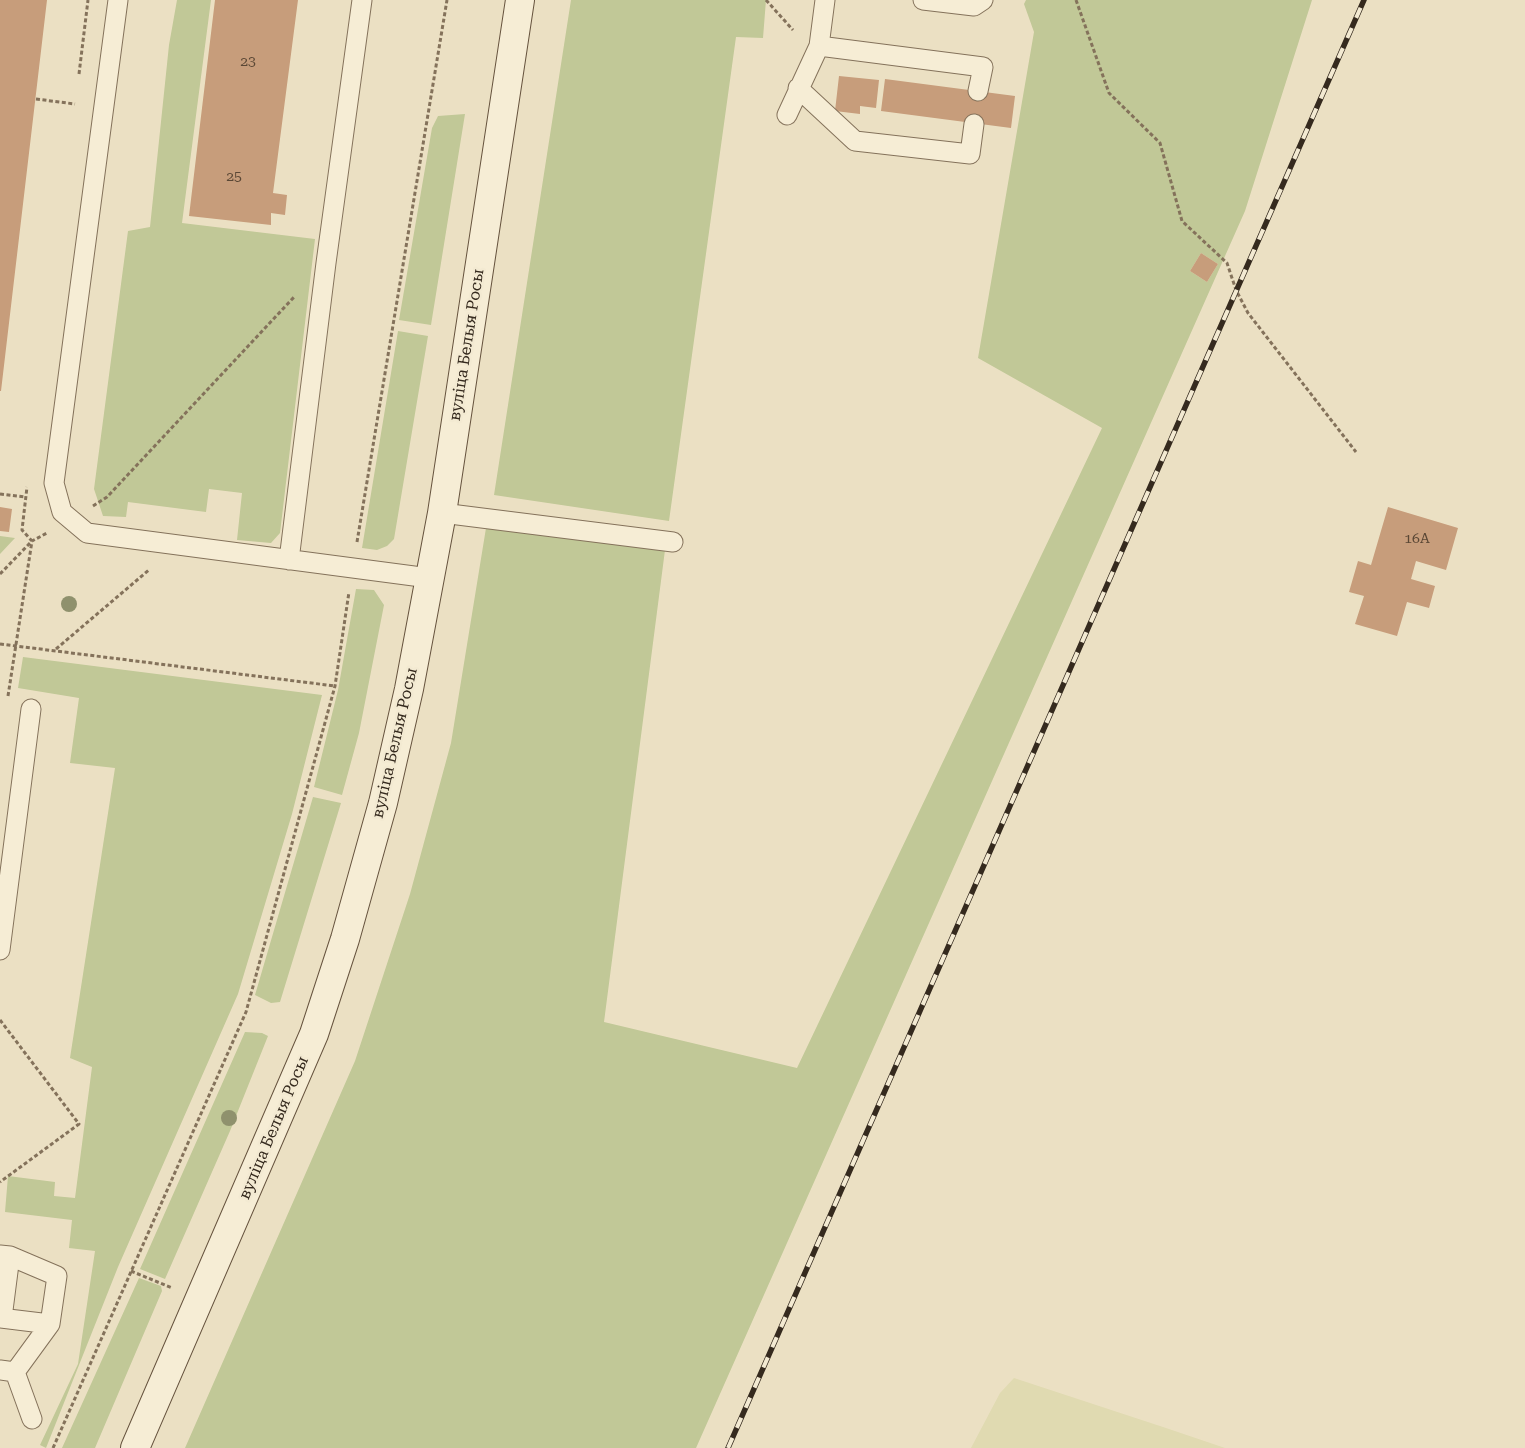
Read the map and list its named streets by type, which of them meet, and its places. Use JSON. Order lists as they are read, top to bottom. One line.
{"streets":{"main road":["вуліца Белыя Росы"]},"house_numbers":["23","25","16А"]}
